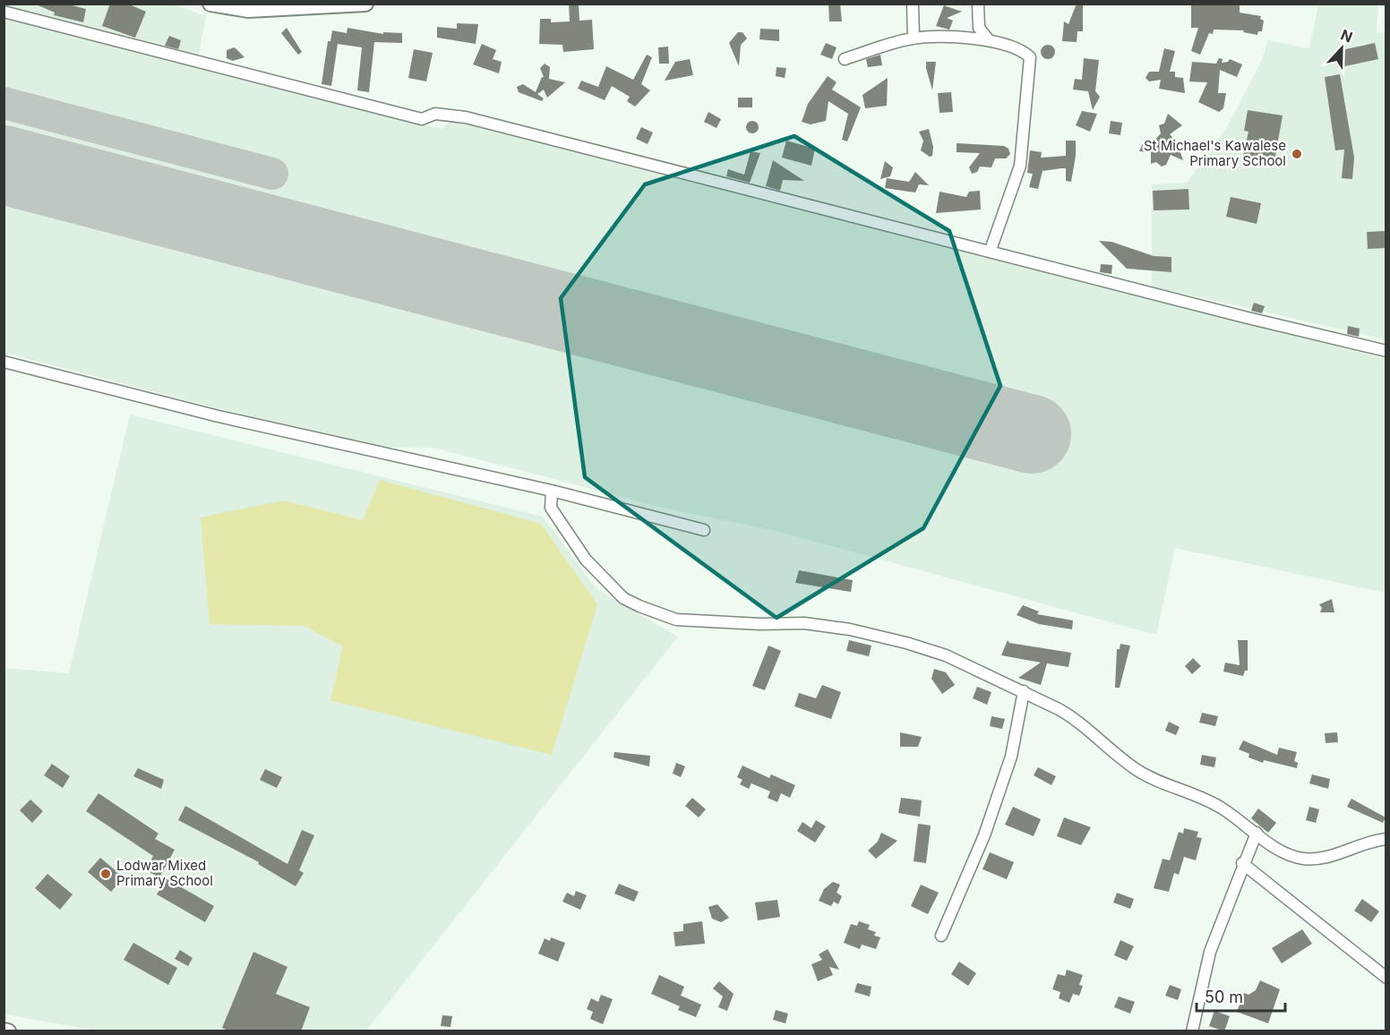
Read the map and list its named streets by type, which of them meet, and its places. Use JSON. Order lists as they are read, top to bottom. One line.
{"places":["St Michael's Kawalese Primary School","Lodwar Mixed Primary School"],"scale_bar":"50 m","north":"top"}
